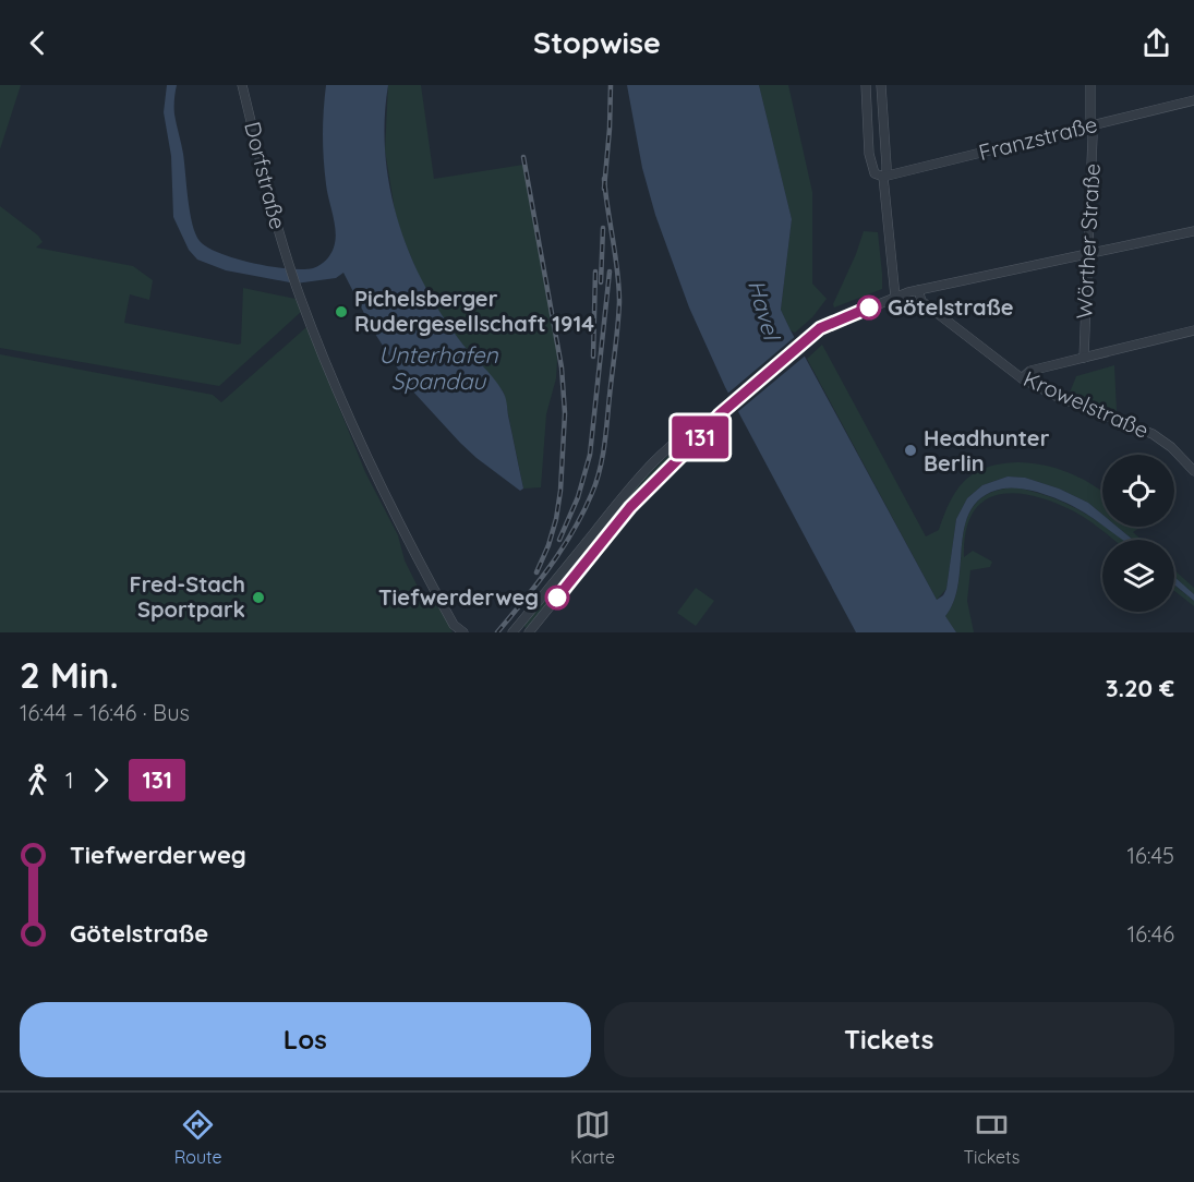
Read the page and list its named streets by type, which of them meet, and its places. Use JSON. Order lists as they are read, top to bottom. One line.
{"streets":{"street":["Franzstraße","Dorfstraße","Wörther Straße","Krowelstraße"]},"crossings":[["Franzstraße","Wörther Straße"]],"water":["Havel","Unterhafen Spandau"],"places":["Götelstraße","Pichelsberger Rudergesellschaft 1914","Headhunter Berlin","Fred-Stach Sportpark","Tiefwerderweg"],"lines":["bus line 131"],"page":{"header":"Stopwise","on_map":"131","heading":["2 Min.","16:44 – 16:46 · Bus","3.20 €"],"legs":["1","131"],"list":[{"name":"Tiefwerderweg","value":"16:45"},{"name":"Götelstraße","value":"16:46"}],"buttons":["Los","Tickets"],"tabs":["Route","Karte","Tickets"]}}
